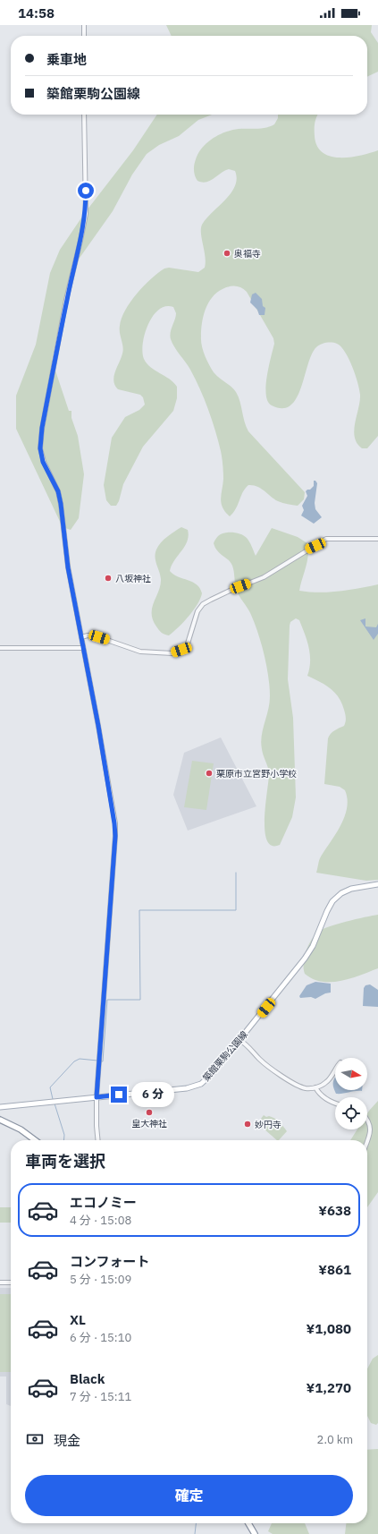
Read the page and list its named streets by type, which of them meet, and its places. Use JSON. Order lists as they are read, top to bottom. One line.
{"streets":{"main road":["築館栗駒公園線"]},"places":["奥福寺","八坂神社","栗原市立宮野小学校","皇大神社","妙円寺"],"north":"right","page":{"status":"14:58","banner":["乗車地","築館栗駒公園線"],"bubble":"6 分","heading":"車両を選択","list":[{"name":"エコノミー","note":"4 分 · 15:08","value":"¥638"},{"name":"コンフォート","note":"5 分 · 15:09","value":"¥861"},{"name":"XL","note":"6 分 · 15:10","value":"¥1,080"},{"name":"Black","note":"7 分 · 15:11","value":"¥1,270"}],"pay":["現金","2.0 km"],"buttons":"確定"}}
